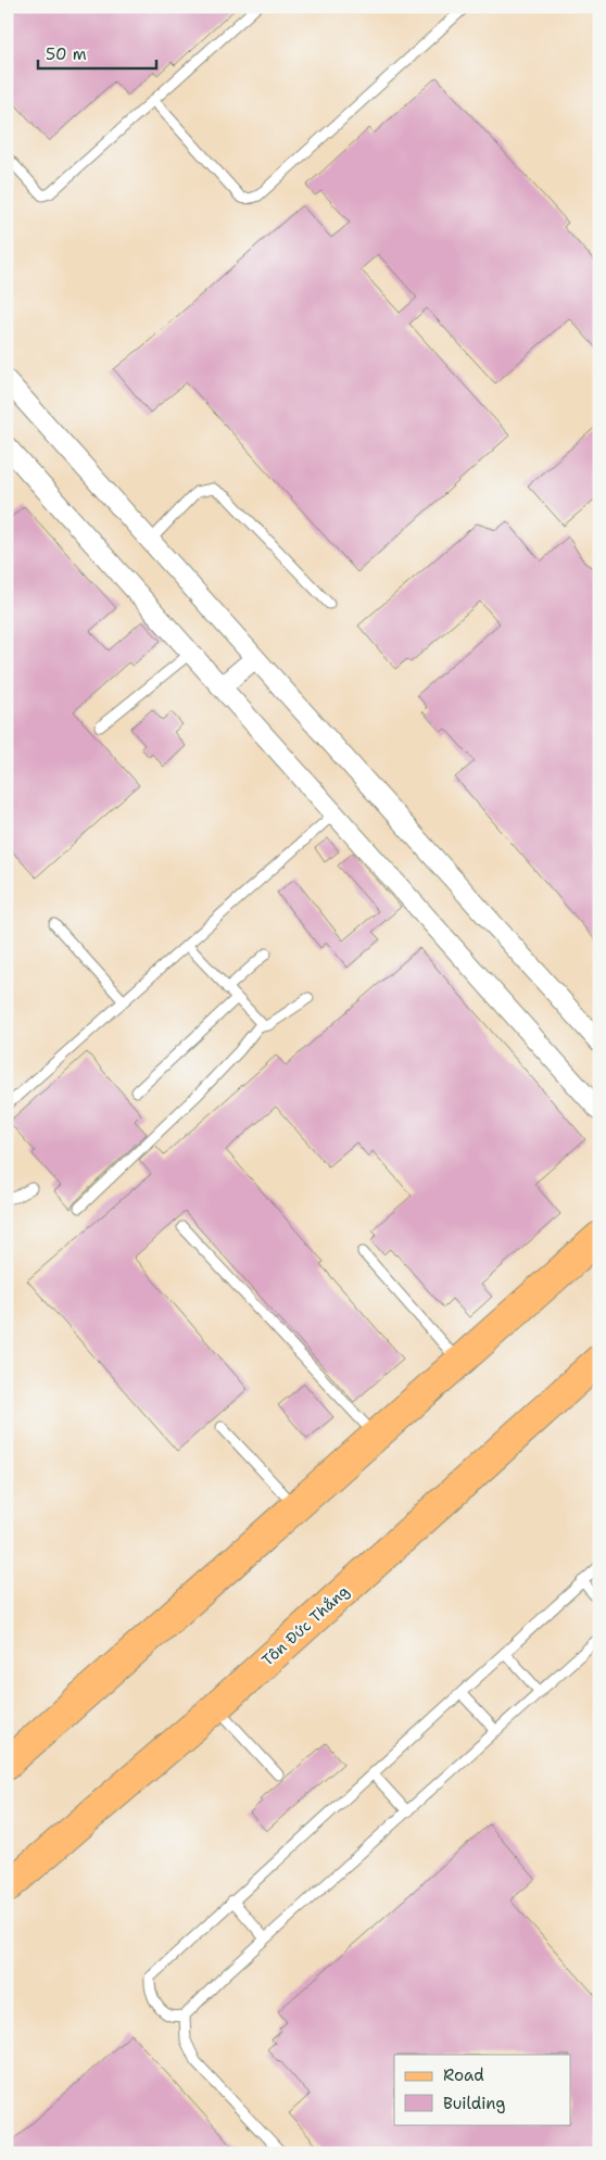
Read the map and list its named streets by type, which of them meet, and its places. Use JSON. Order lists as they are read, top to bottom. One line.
{"streets":{"main road":["Tôn Đức Thắng"]},"legend":["Road","Building"],"scale_bar":"50 m"}
